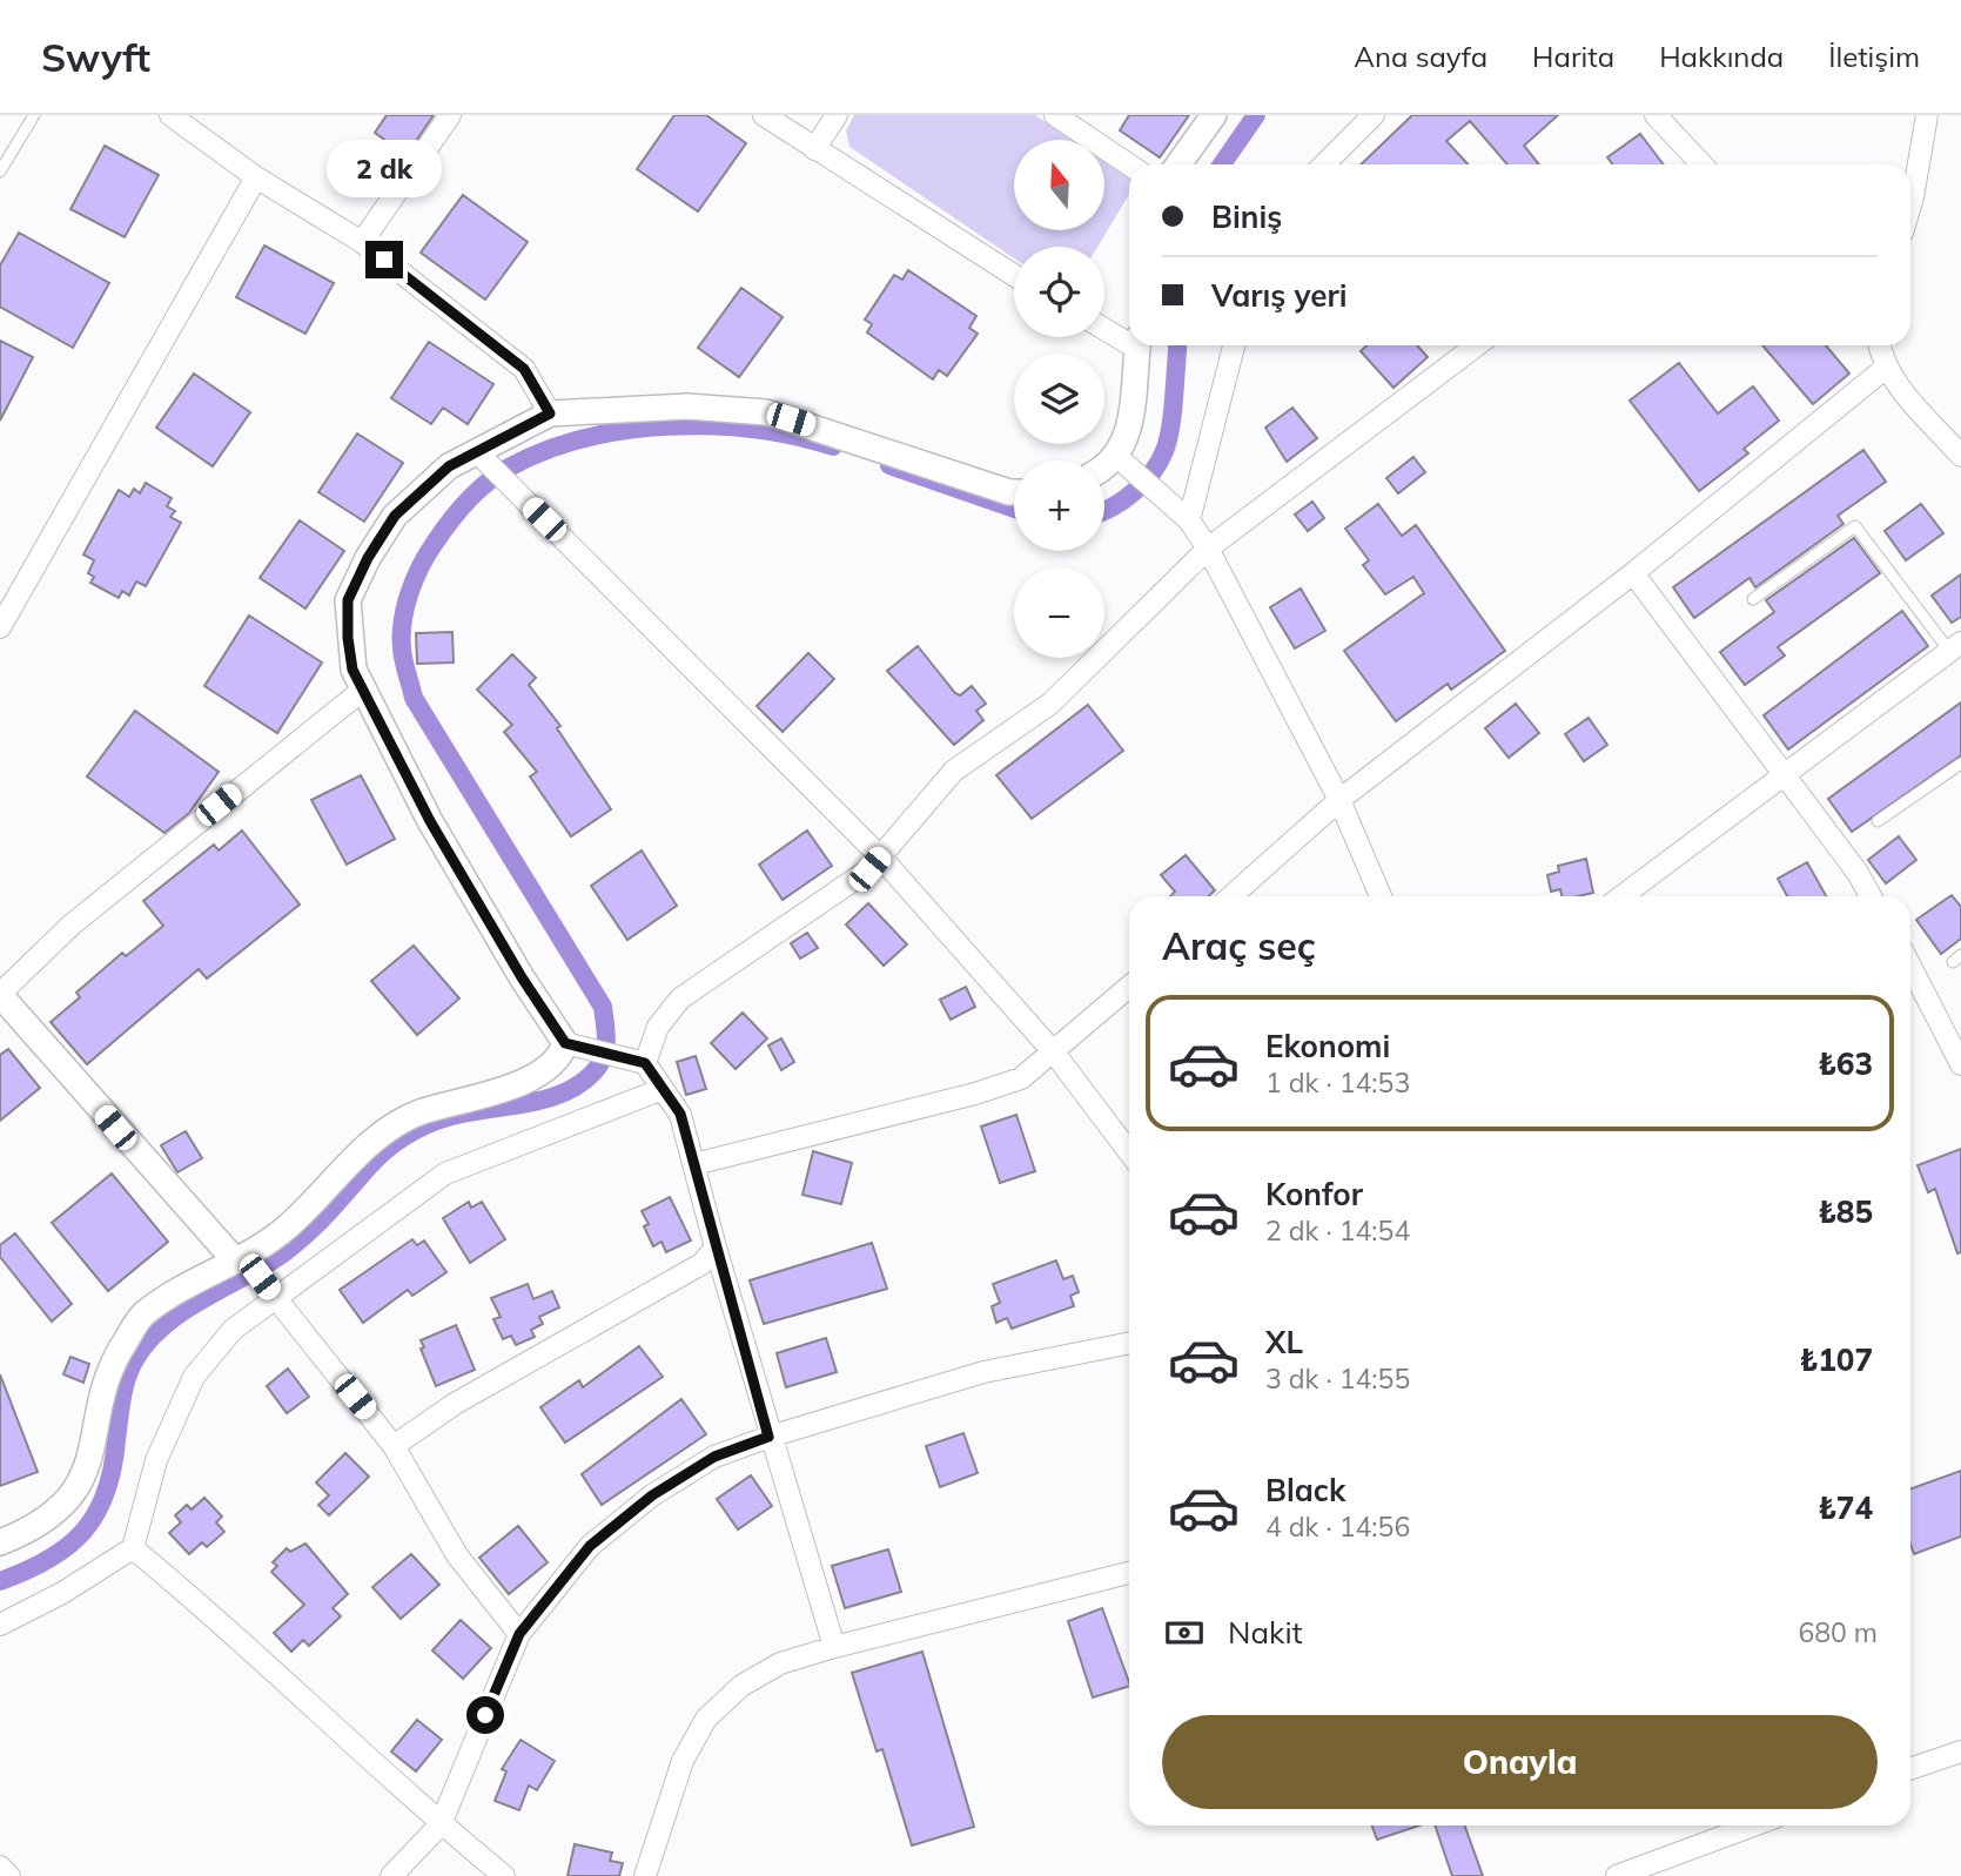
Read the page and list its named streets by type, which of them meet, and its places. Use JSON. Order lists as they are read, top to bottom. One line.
{"north":"top","page":{"header":"Swyft","nav":["Ana sayfa","Harita","Hakkında","İletişim"],"map_buttons":["+","−"],"bubble":"2 dk","banner":["Biniş","Varış yeri"],"heading":"Araç seç","list":[{"name":"Ekonomi","note":"1 dk · 14:53","value":"₺63"},{"name":"Konfor","note":"2 dk · 14:54","value":"₺85"},{"name":"XL","note":"3 dk · 14:55","value":"₺107"},{"name":"Black","note":"4 dk · 14:56","value":"₺74"}],"pay":["Nakit","680 m"],"buttons":"Onayla"}}
